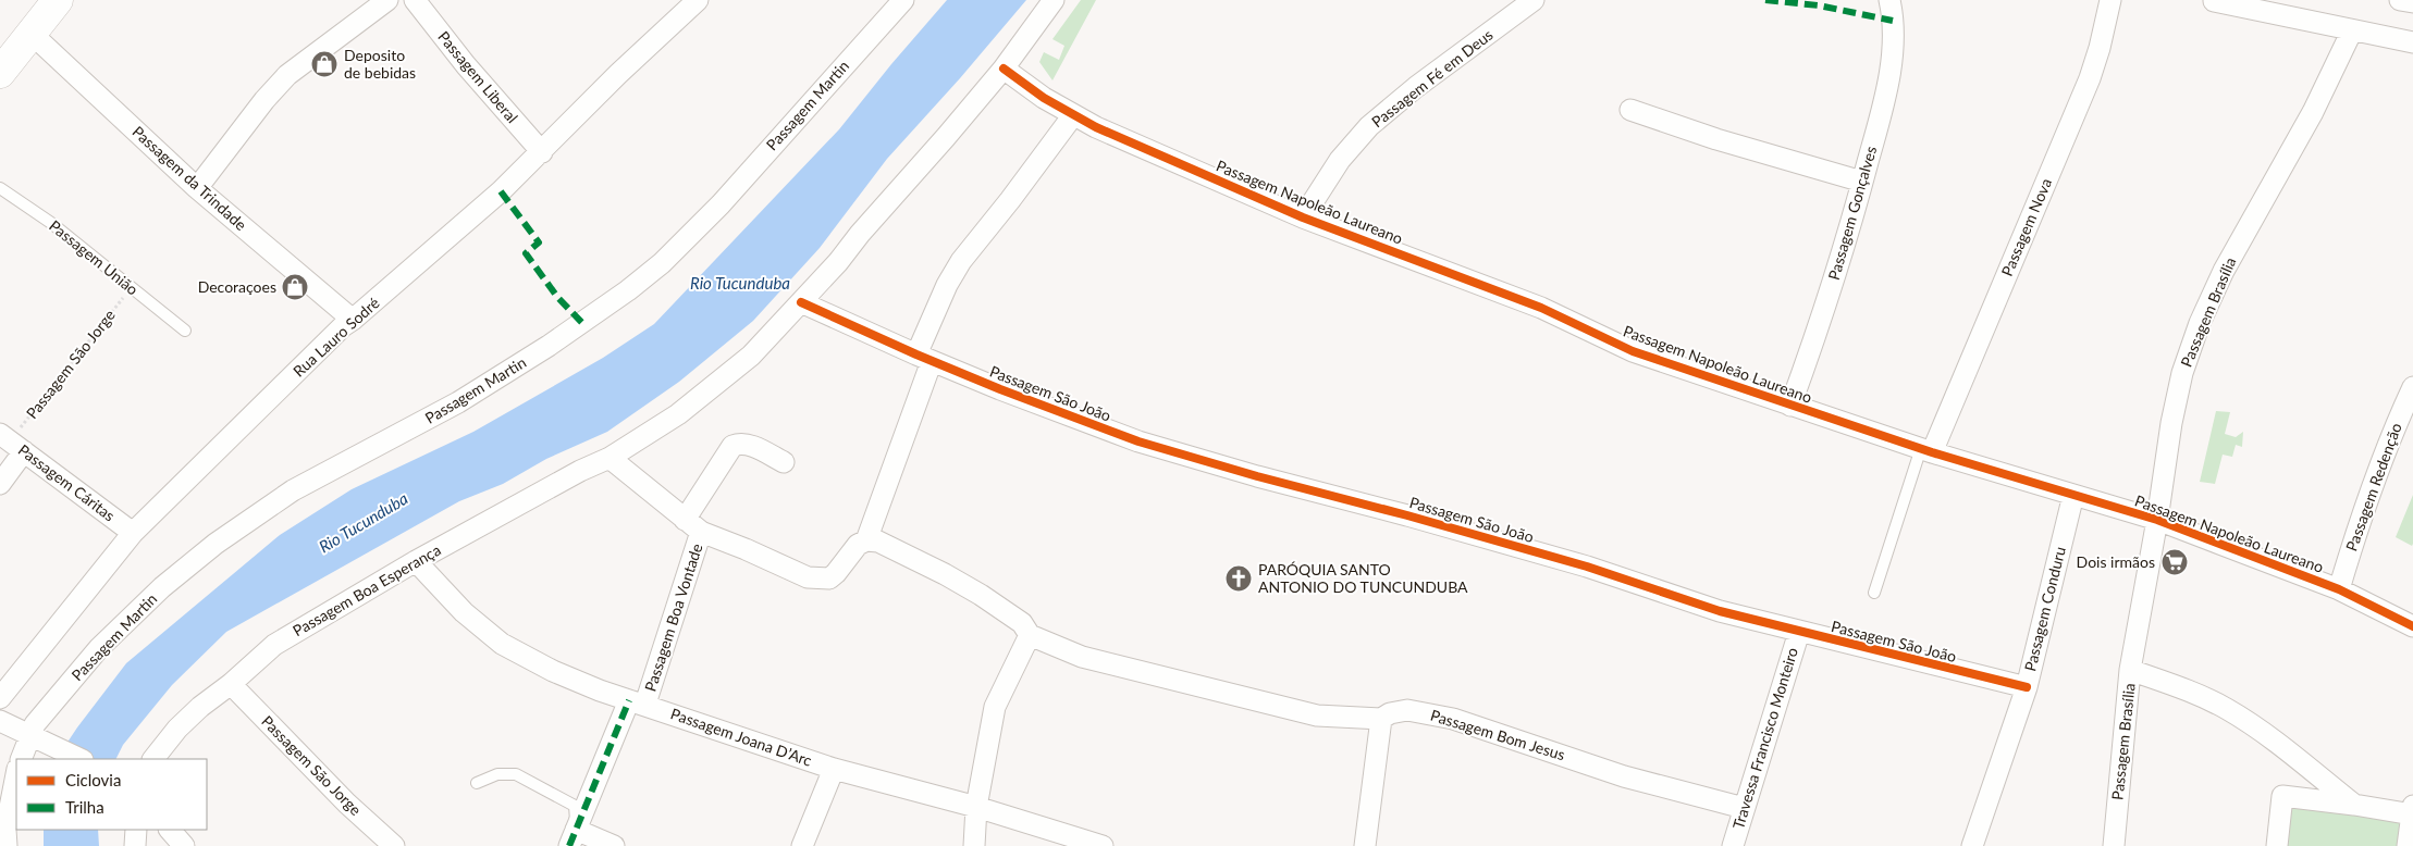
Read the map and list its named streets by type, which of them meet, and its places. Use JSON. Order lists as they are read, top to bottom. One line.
{"streets":{"street":["Passagem Liberal","Passagem Fé em Deus","Passagem Martin","Passagem da Trindade","Passagem Napoleão Laureano","Passagem Gonçalves","Passagem Nova","Passagem Brasília","Rua Lauro Sodré","Passagem São Jorge","Passagem São João","Passagem Cáritas","Passagem Redenção","Passagem Boa Esperança","Passagem Conduru","Passagem Boa Vontade","Passagem Bom Jesus","Passagem Joana D’Arc","Travessa Francisco Monteiro"],"lane":["Passagem União"]},"crossings":[["Passagem Liberal","Rua Lauro Sodré"],["Passagem Fé em Deus","Passagem Napoleão Laureano"],["Passagem da Trindade","Rua Lauro Sodré"],["Passagem Napoleão Laureano","Passagem Gonçalves"],["Passagem Napoleão Laureano","Passagem Nova"],["Passagem Napoleão Laureano","Passagem Brasília"],["Passagem Napoleão Laureano","Passagem Redenção"],["Passagem Napoleão Laureano","Passagem Boa Esperança"],["Passagem Napoleão Laureano","Passagem Conduru"],["Passagem União","Passagem São Jorge"],["Rua Lauro Sodré","Passagem Cáritas"],["Passagem São Jorge","Passagem Cáritas"],["Passagem São Jorge","Passagem Boa Esperança"],["Passagem São João","Passagem Boa Esperança"],["Passagem São João","Passagem Conduru"],["Passagem São João","Travessa Francisco Monteiro"],["Passagem Boa Esperança","Passagem Joana D’Arc"],["Passagem Boa Vontade","Passagem Joana D’Arc"],["Passagem Bom Jesus","Travessa Francisco Monteiro"]],"water":["Rio Tucunduba"],"places":{"shop":["Deposito de bebidas","Decoraçoes"],"supermarket":["Dois irmãos"],"church":["PARÓQUIA SANTO ANTONIO DO TUNCUNDUBA"]},"legend":["Ciclovia","Trilha"]}
